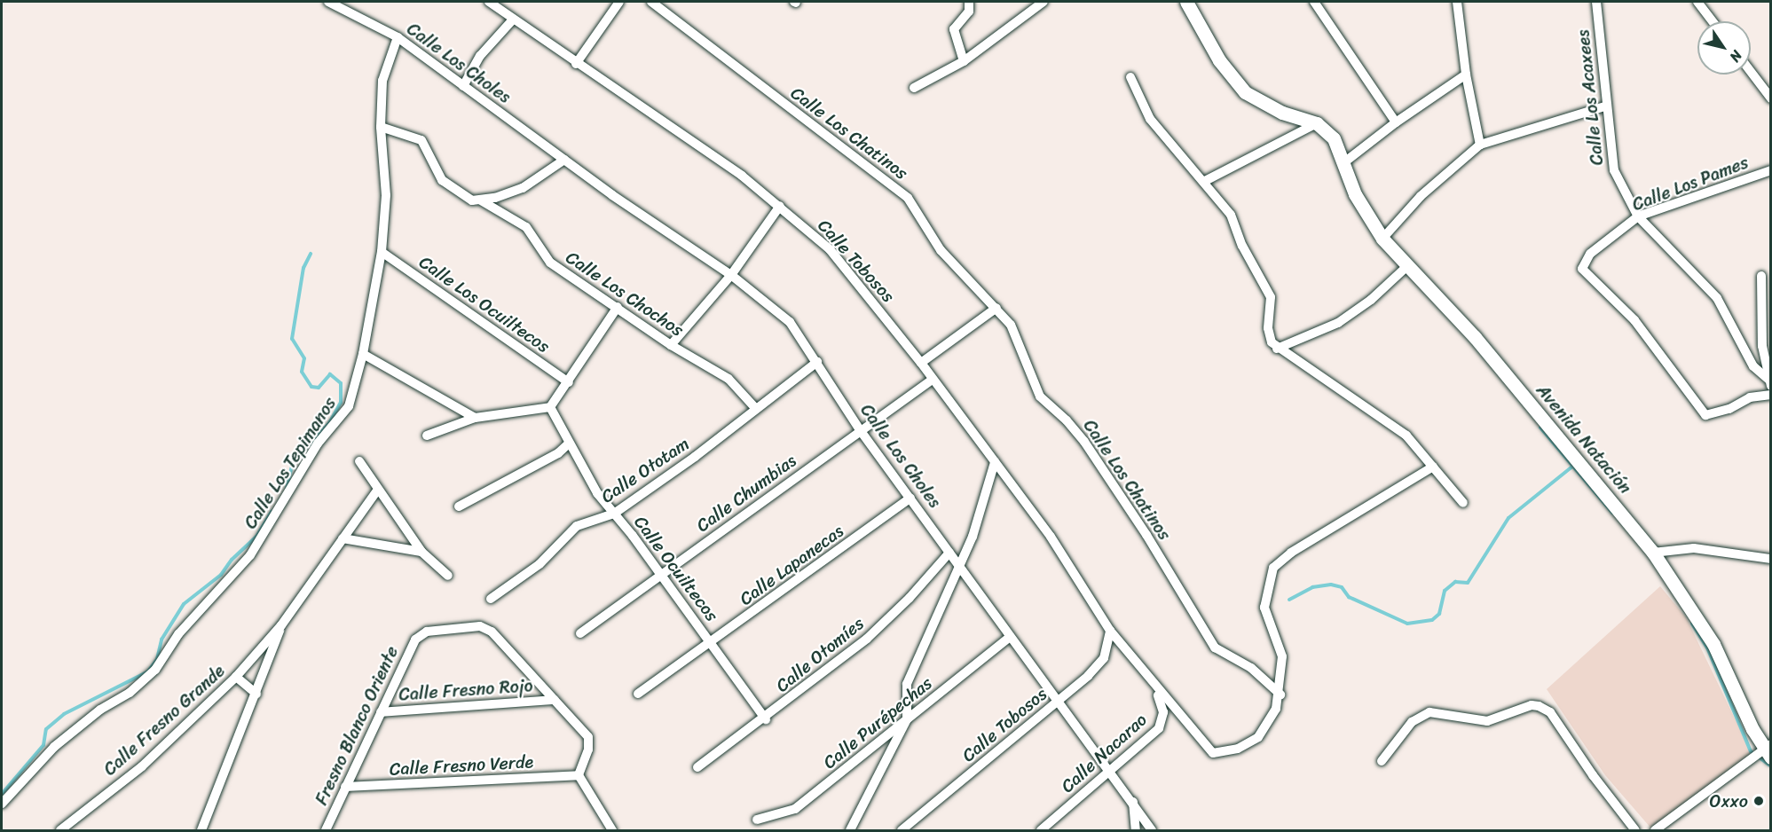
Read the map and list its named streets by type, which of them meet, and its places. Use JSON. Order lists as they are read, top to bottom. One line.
{"streets":{"street":["Calle Los Choles","Calle Los Acaxees","Calle Los Chatinos","Calle Los Pames","Calle Tobosos","Calle Los Chochos","Calle Los Ocuiltecos","Avenida Natación","Calle Los Tepimanos","Calle Ototam","Calle Chumbias","Calle Lapanecas","Calle Ocuiltecos","Calle Otomíes","Calle Fresno Rojo","Calle Fresno Grande","Calle Purépechas","Fresno Blanco Oriente","Calle Nacarao","Calle Fresno Verde"]},"crossings":[["Calle Los Choles","Calle Tobosos"],["Calle Los Choles","Calle Los Tepimanos"],["Calle Los Choles","Calle Ototam"],["Calle Los Choles","Calle Chumbias"],["Calle Los Choles","Calle Lapanecas"],["Calle Los Choles","Calle Otomíes"],["Calle Los Choles","Calle Purépechas"],["Calle Los Choles","Calle Nacarao"],["Calle Los Acaxees","Calle Los Pames"],["Calle Los Chatinos","Calle Tobosos"],["Calle Tobosos","Calle Chumbias"],["Calle Tobosos","Calle Nacarao"],["Calle Los Chochos","Calle Ototam"],["Calle Los Ocuiltecos","Calle Los Tepimanos"],["Calle Ototam","Calle Ocuiltecos"],["Calle Chumbias","Calle Ocuiltecos"],["Calle Lapanecas","Calle Ocuiltecos"],["Calle Ocuiltecos","Calle Otomíes"],["Calle Fresno Rojo","Fresno Blanco Oriente"],["Fresno Blanco Oriente","Calle Fresno Verde"]],"places":["Oxxo"],"north":"bottom right"}
